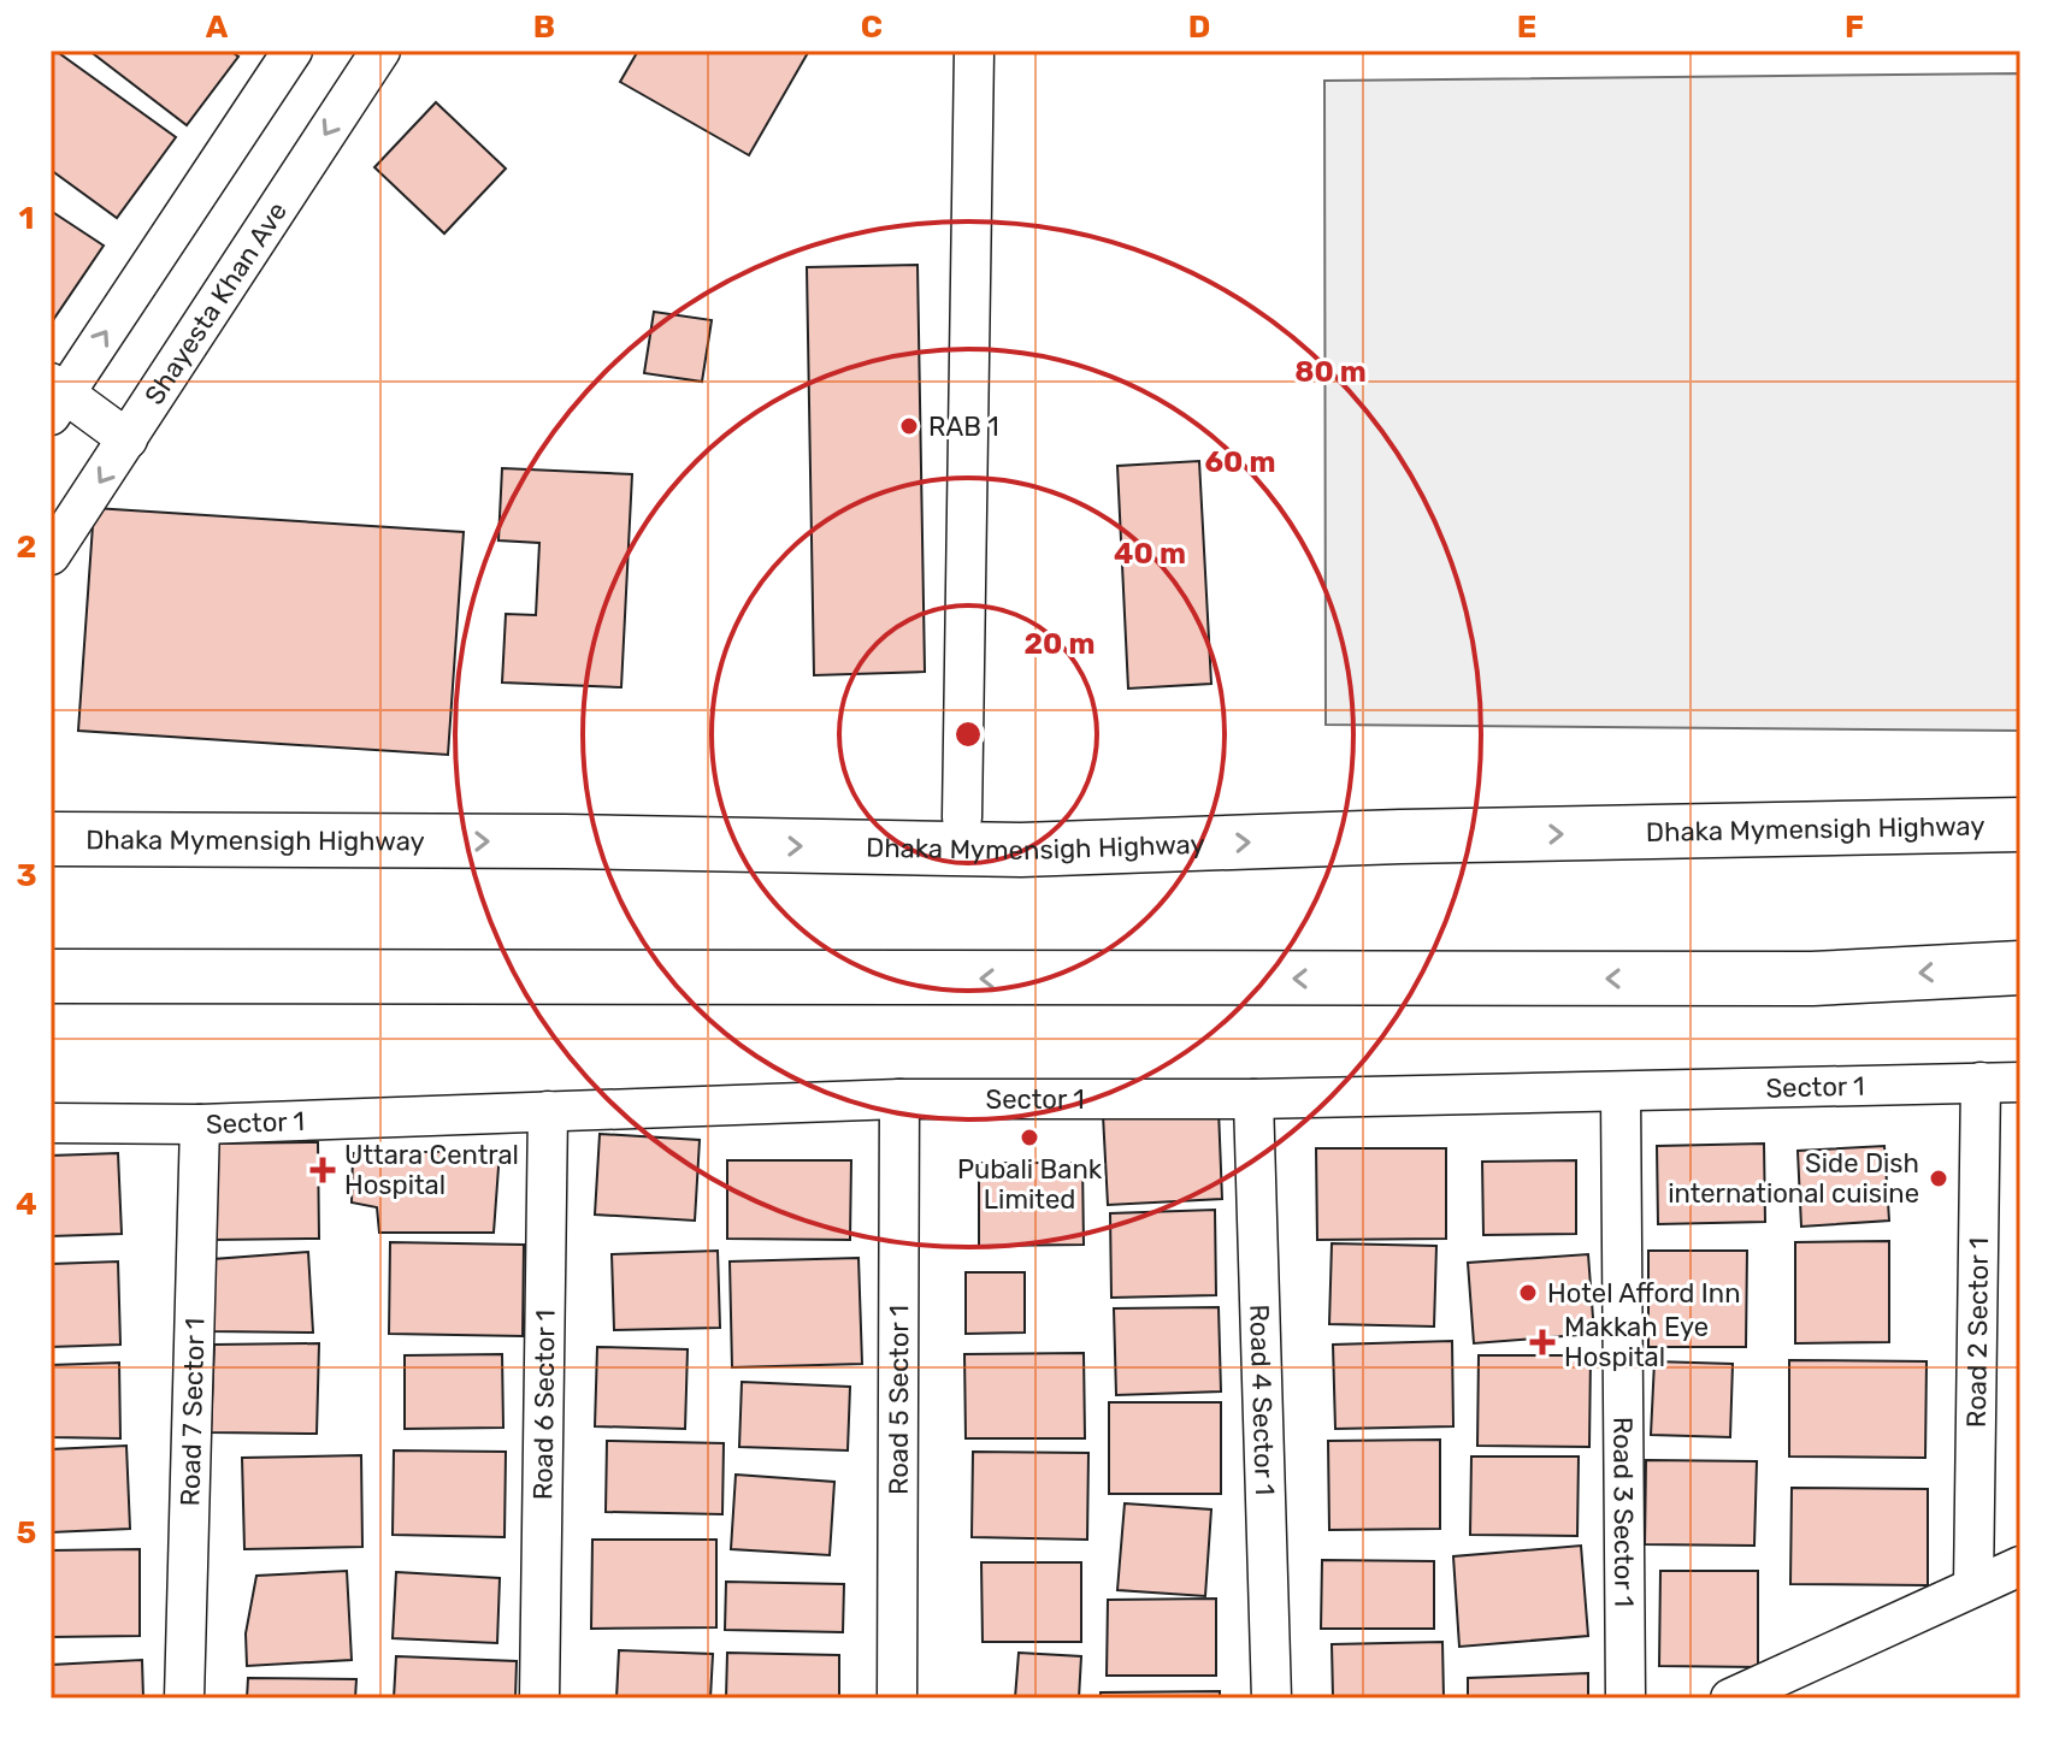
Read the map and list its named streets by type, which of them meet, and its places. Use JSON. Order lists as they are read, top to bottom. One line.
{"streets":{"highway":["Dhaka Mymensigh Highway"],"street":["Shayesta Khan Ave","Sector 1","Road 2 Sector 1","Road 5 Sector 1","Road 4 Sector 1","Road 6 Sector 1","Road 7 Sector 1","Road 3 Sector 1"]},"crossings":[["Sector 1","Road 2 Sector 1"],["Sector 1","Road 5 Sector 1"],["Sector 1","Road 4 Sector 1"],["Sector 1","Road 6 Sector 1"],["Sector 1","Road 7 Sector 1"],["Sector 1","Road 3 Sector 1"]],"places":{"other":["RAB 1","Pubali Bank Limited","Side Dish international cuisine","Hotel Afford Inn"],"health":["Uttara Central Hospital","Makkah Eye Hospital"]},"grid":{"columns":["A","B","C","D","E","F"],"rows":["1","2","3","4","5"]},"rings":["80 m","60 m","40 m","20 m"]}
